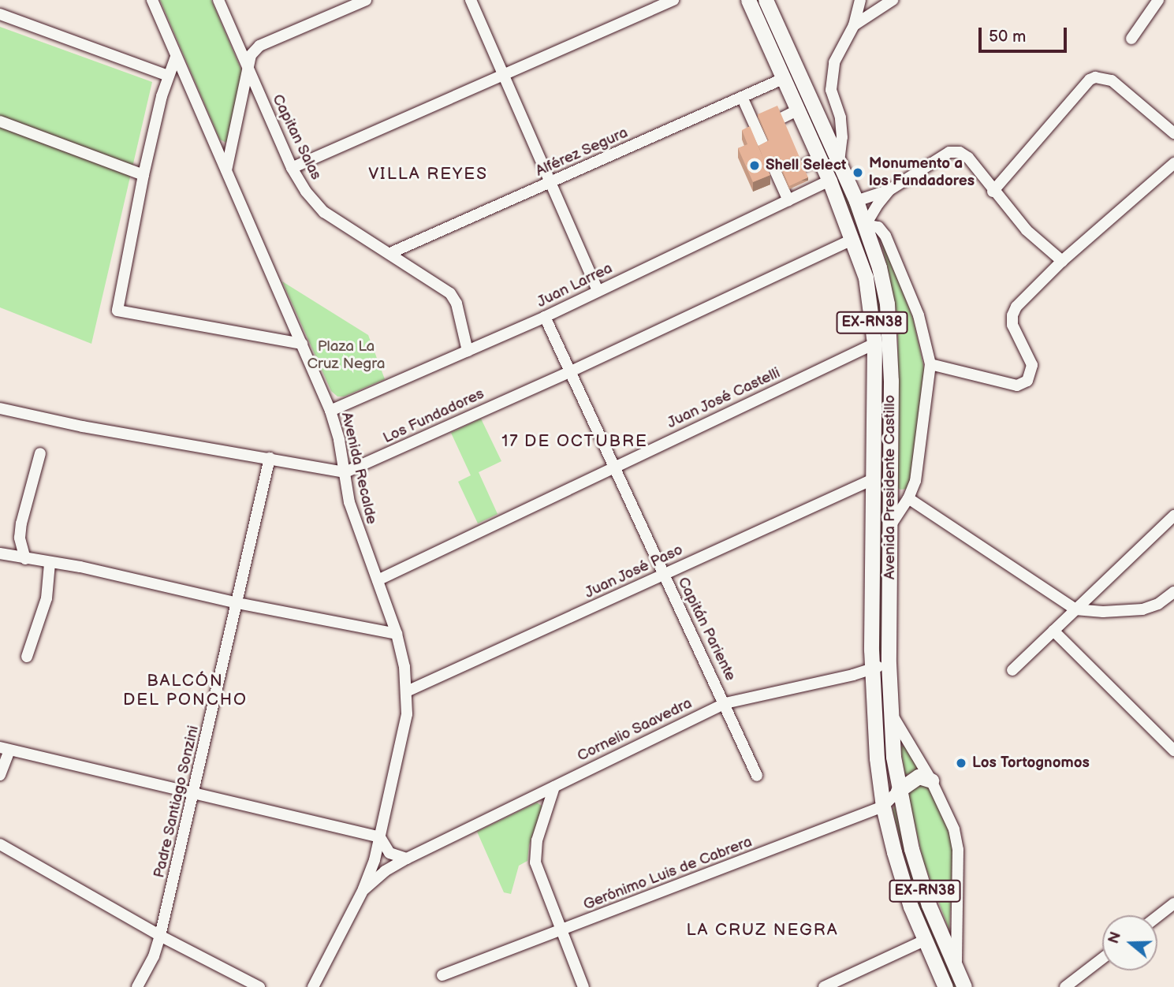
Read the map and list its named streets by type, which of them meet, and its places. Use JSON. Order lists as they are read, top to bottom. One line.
{"streets":{"main road":["EX-RN38","Avenida Presidente Castillo"],"street":["Capitan Salas","Alférez Segura","Juan Larrea","Juan José Castelli","Los Fundadores","Avenida Recalde","Juan José Paso","Capitán Pariente","Cornelio Saavedra","Padre Santiago Sonzini","Gerónimo Luis de Cabrera"]},"crossings":[["Capitan Salas","Alférez Segura"],["Capitan Salas","Juan Larrea"],["Alférez Segura","Avenida Presidente Castillo"],["Juan Larrea","Avenida Recalde"],["Juan Larrea","Avenida Presidente Castillo"],["Juan Larrea","Capitán Pariente"],["Juan José Castelli","Avenida Recalde"],["Juan José Castelli","Avenida Presidente Castillo"],["Juan José Castelli","Capitán Pariente"],["Los Fundadores","Avenida Recalde"],["Los Fundadores","Avenida Presidente Castillo"],["Los Fundadores","Capitán Pariente"],["Avenida Recalde","Juan José Paso"],["Avenida Recalde","Cornelio Saavedra"],["Avenida Presidente Castillo","Juan José Paso"],["Avenida Presidente Castillo","Cornelio Saavedra"],["Avenida Presidente Castillo","Gerónimo Luis de Cabrera"],["Juan José Paso","Capitán Pariente"],["Capitán Pariente","Cornelio Saavedra"]],"districts":["VILLA REYES","17 DE OCTUBRE","BALCÓN DEL PONCHO","LA CRUZ NEGRA"],"parks":["Plaza La Cruz Negra"],"places":["Shell Select","Monumento a los Fundadores","Los Tortognomos"],"scale_bar":"50 m","north":"left"}
